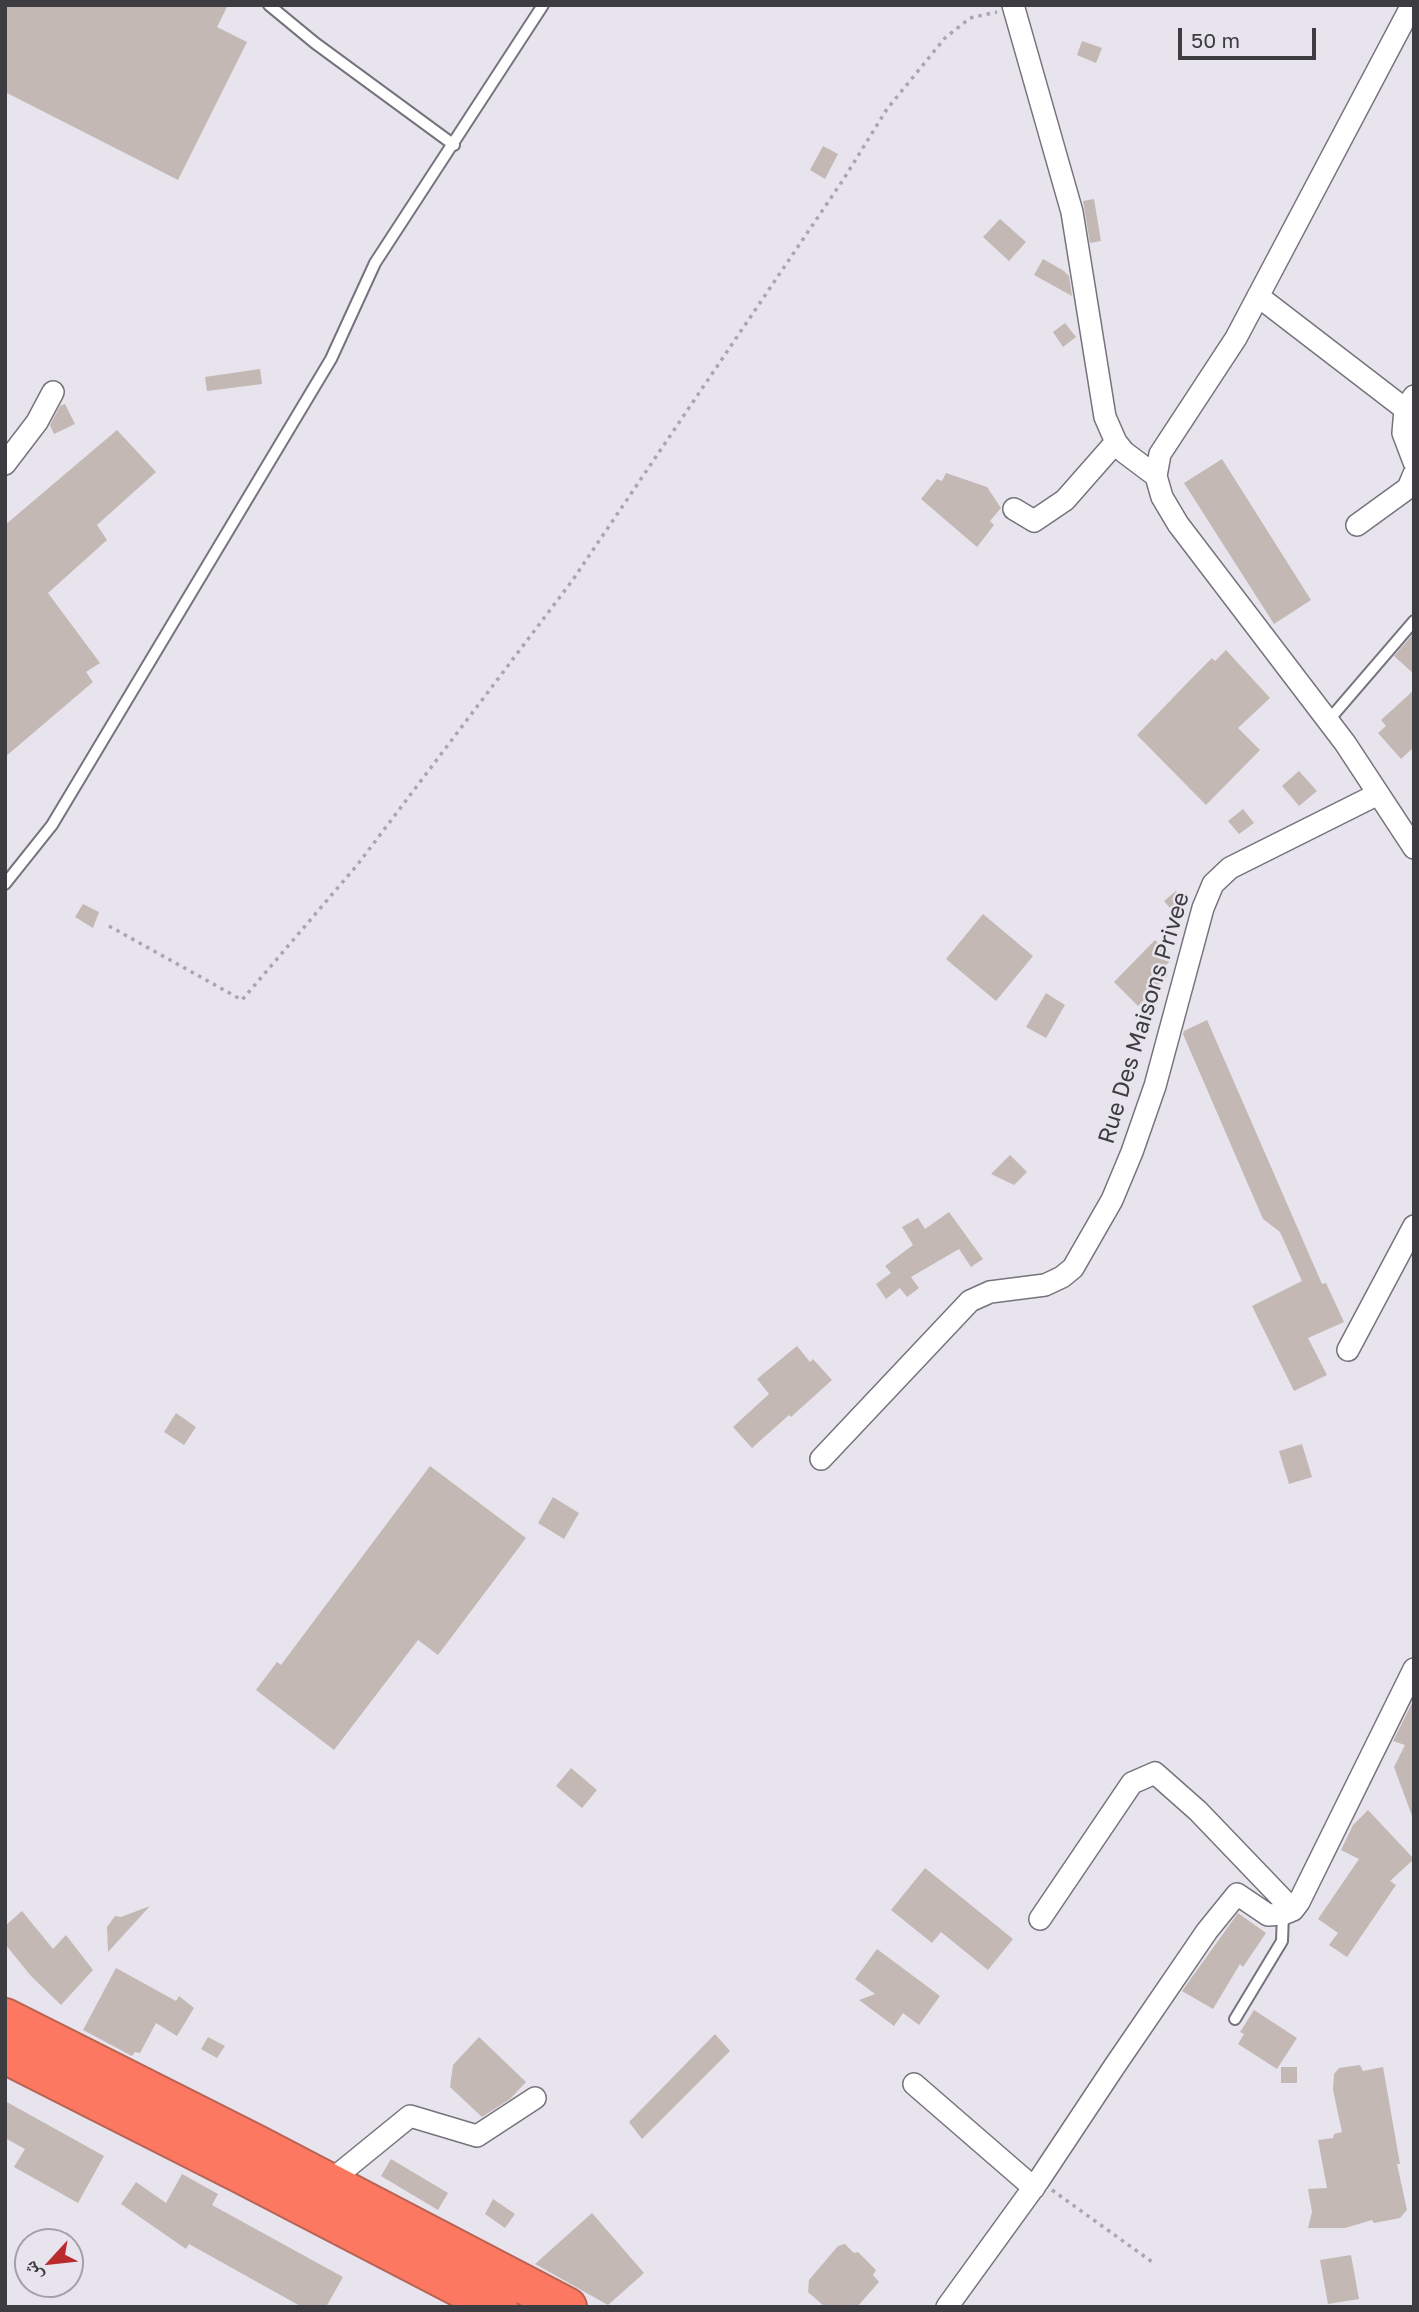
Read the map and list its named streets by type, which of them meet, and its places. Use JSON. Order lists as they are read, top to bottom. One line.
{"streets":{"street":["Rue Des Maisons Privee"]},"scale_bar":"50 m","north":"bottom left"}
